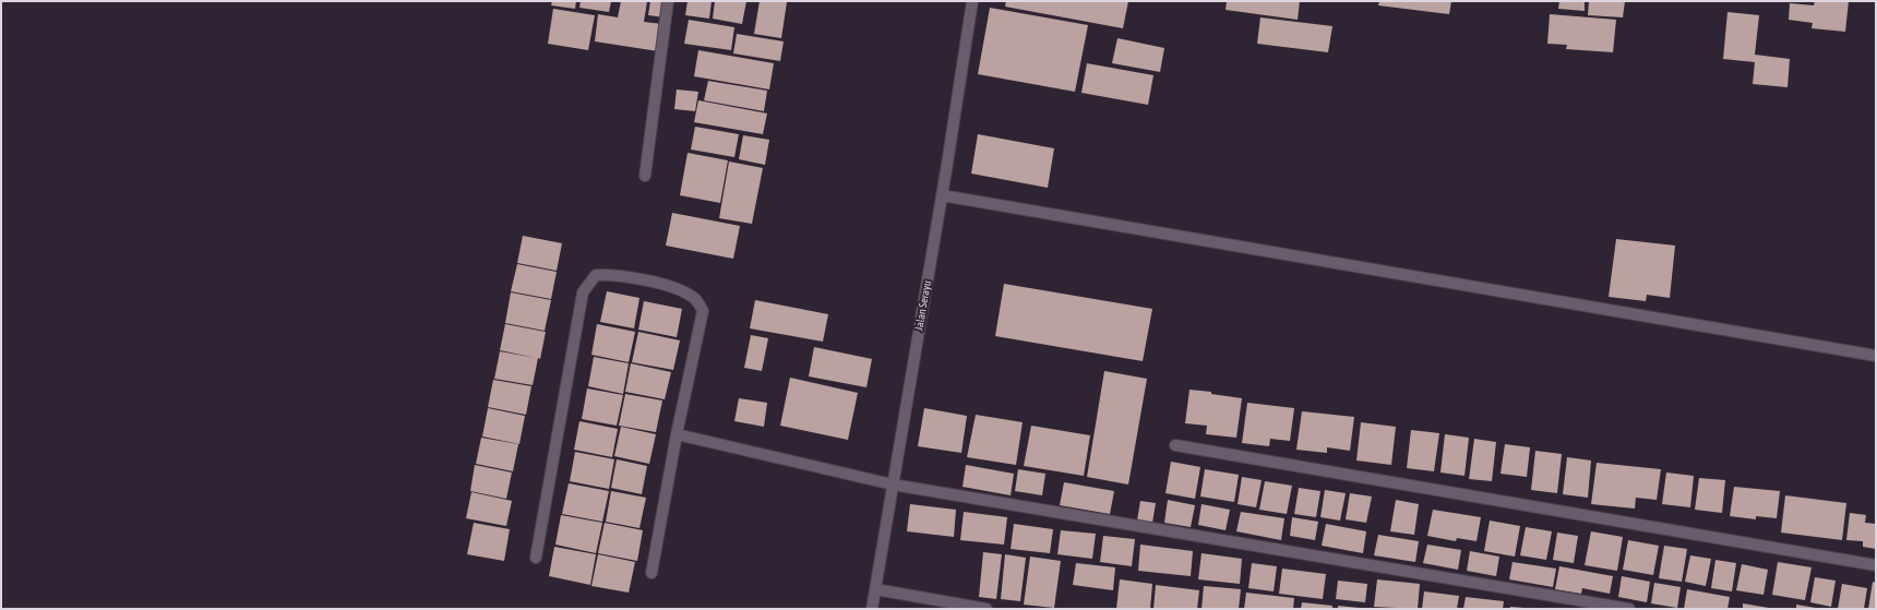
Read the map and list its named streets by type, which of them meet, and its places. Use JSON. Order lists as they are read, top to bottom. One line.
{"streets":{"street":["Jalan Serayu"]}}
